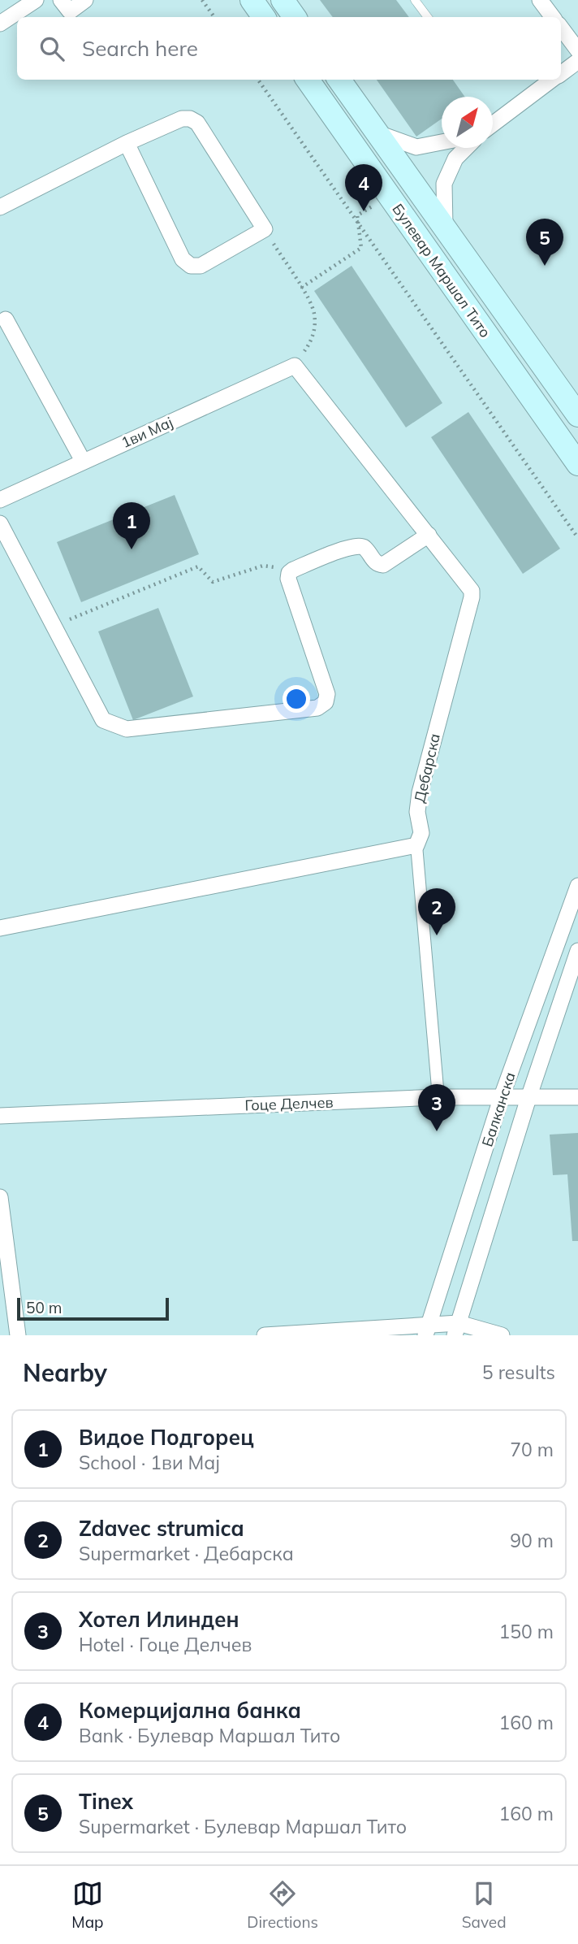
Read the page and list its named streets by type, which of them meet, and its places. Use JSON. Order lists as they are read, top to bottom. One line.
{"streets":{"main road":["Булевар Маршал Тито"],"street":["1ви Мај","Дебарска","Гоце Делчев","Балканска"]},"crossings":[["1ви Мај","Дебарска"],["Гоце Делчев","Балканска"]],"scale_bar":"50 m","north":"top right","page":{"search":"Search here","pins":["4","5","1","2","3"],"scale":"50 m","heading":["Nearby","5 results"],"list":[{"mark":"1","name":"Видое Подгорец","note":"School · 1ви Мај","value":"70 m"},{"mark":"2","name":"Zdavec strumica","note":"Supermarket · Дебарска","value":"90 m"},{"mark":"3","name":"Хотел Илинден","note":"Hotel · Гоце Делчев","value":"150 m"},{"mark":"4","name":"Комерцијална банка","note":"Bank · Булевар Маршал Тито","value":"160 m"},{"mark":"5","name":"Tinex","note":"Supermarket · Булевар Маршал Тито","value":"160 m"}],"nav":["Map","Directions","Saved"]}}
